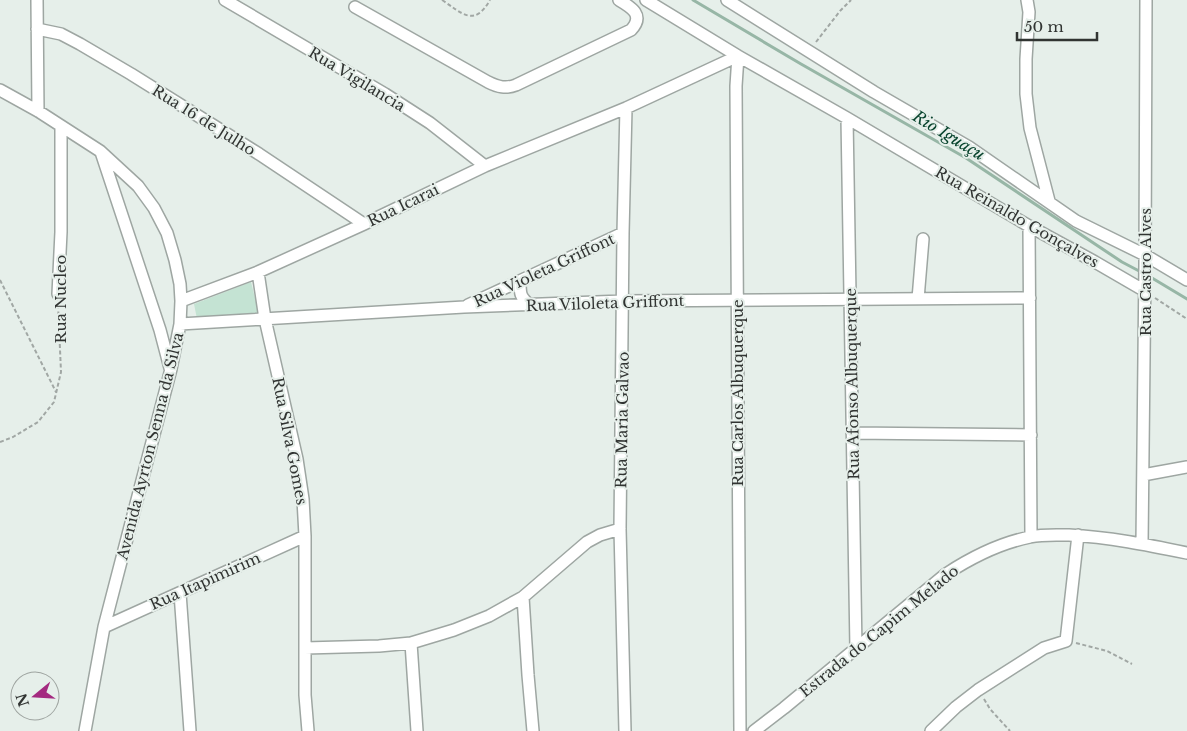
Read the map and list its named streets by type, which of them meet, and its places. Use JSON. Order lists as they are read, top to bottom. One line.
{"streets":{"street":["Rua Vigilancia","Rua 16 de Julho","Rua Icarai","Rua Reinaldo Gonçalves","Rua Violeta Griffont","Rua Castro Alves","Rua Nucleo","Rua Viloleta Griffont","Rua Afonso Albuquerque","Rua Carlos Albuquerque","Rua Maria Galvao","Rua Silva Gomes","Avenida Ayrton Senna da Silva","Rua Itapimirim","Estrada do Capim Melado"]},"crossings":[["Rua Vigilancia","Rua Icarai"],["Rua 16 de Julho","Rua Icarai"],["Rua Icarai","Rua Reinaldo Gonçalves"],["Rua Icarai","Rua Carlos Albuquerque"],["Rua Icarai","Rua Maria Galvao"],["Rua Icarai","Rua Silva Gomes"],["Rua Icarai","Avenida Ayrton Senna da Silva"],["Rua Reinaldo Gonçalves","Rua Castro Alves"],["Rua Reinaldo Gonçalves","Rua Afonso Albuquerque"],["Rua Reinaldo Gonçalves","Rua Carlos Albuquerque"],["Rua Violeta Griffont","Rua Viloleta Griffont"],["Rua Violeta Griffont","Rua Maria Galvao"],["Rua Castro Alves","Estrada do Capim Melado"],["Rua Nucleo","Avenida Ayrton Senna da Silva"],["Rua Viloleta Griffont","Rua Afonso Albuquerque"],["Rua Viloleta Griffont","Rua Carlos Albuquerque"],["Rua Viloleta Griffont","Rua Maria Galvao"],["Rua Viloleta Griffont","Rua Silva Gomes"],["Rua Viloleta Griffont","Avenida Ayrton Senna da Silva"],["Rua Afonso Albuquerque","Estrada do Capim Melado"],["Rua Silva Gomes","Rua Itapimirim"],["Avenida Ayrton Senna da Silva","Rua Itapimirim"]],"water":["Rio Iguaçu"],"scale_bar":"50 m","north":"left"}
